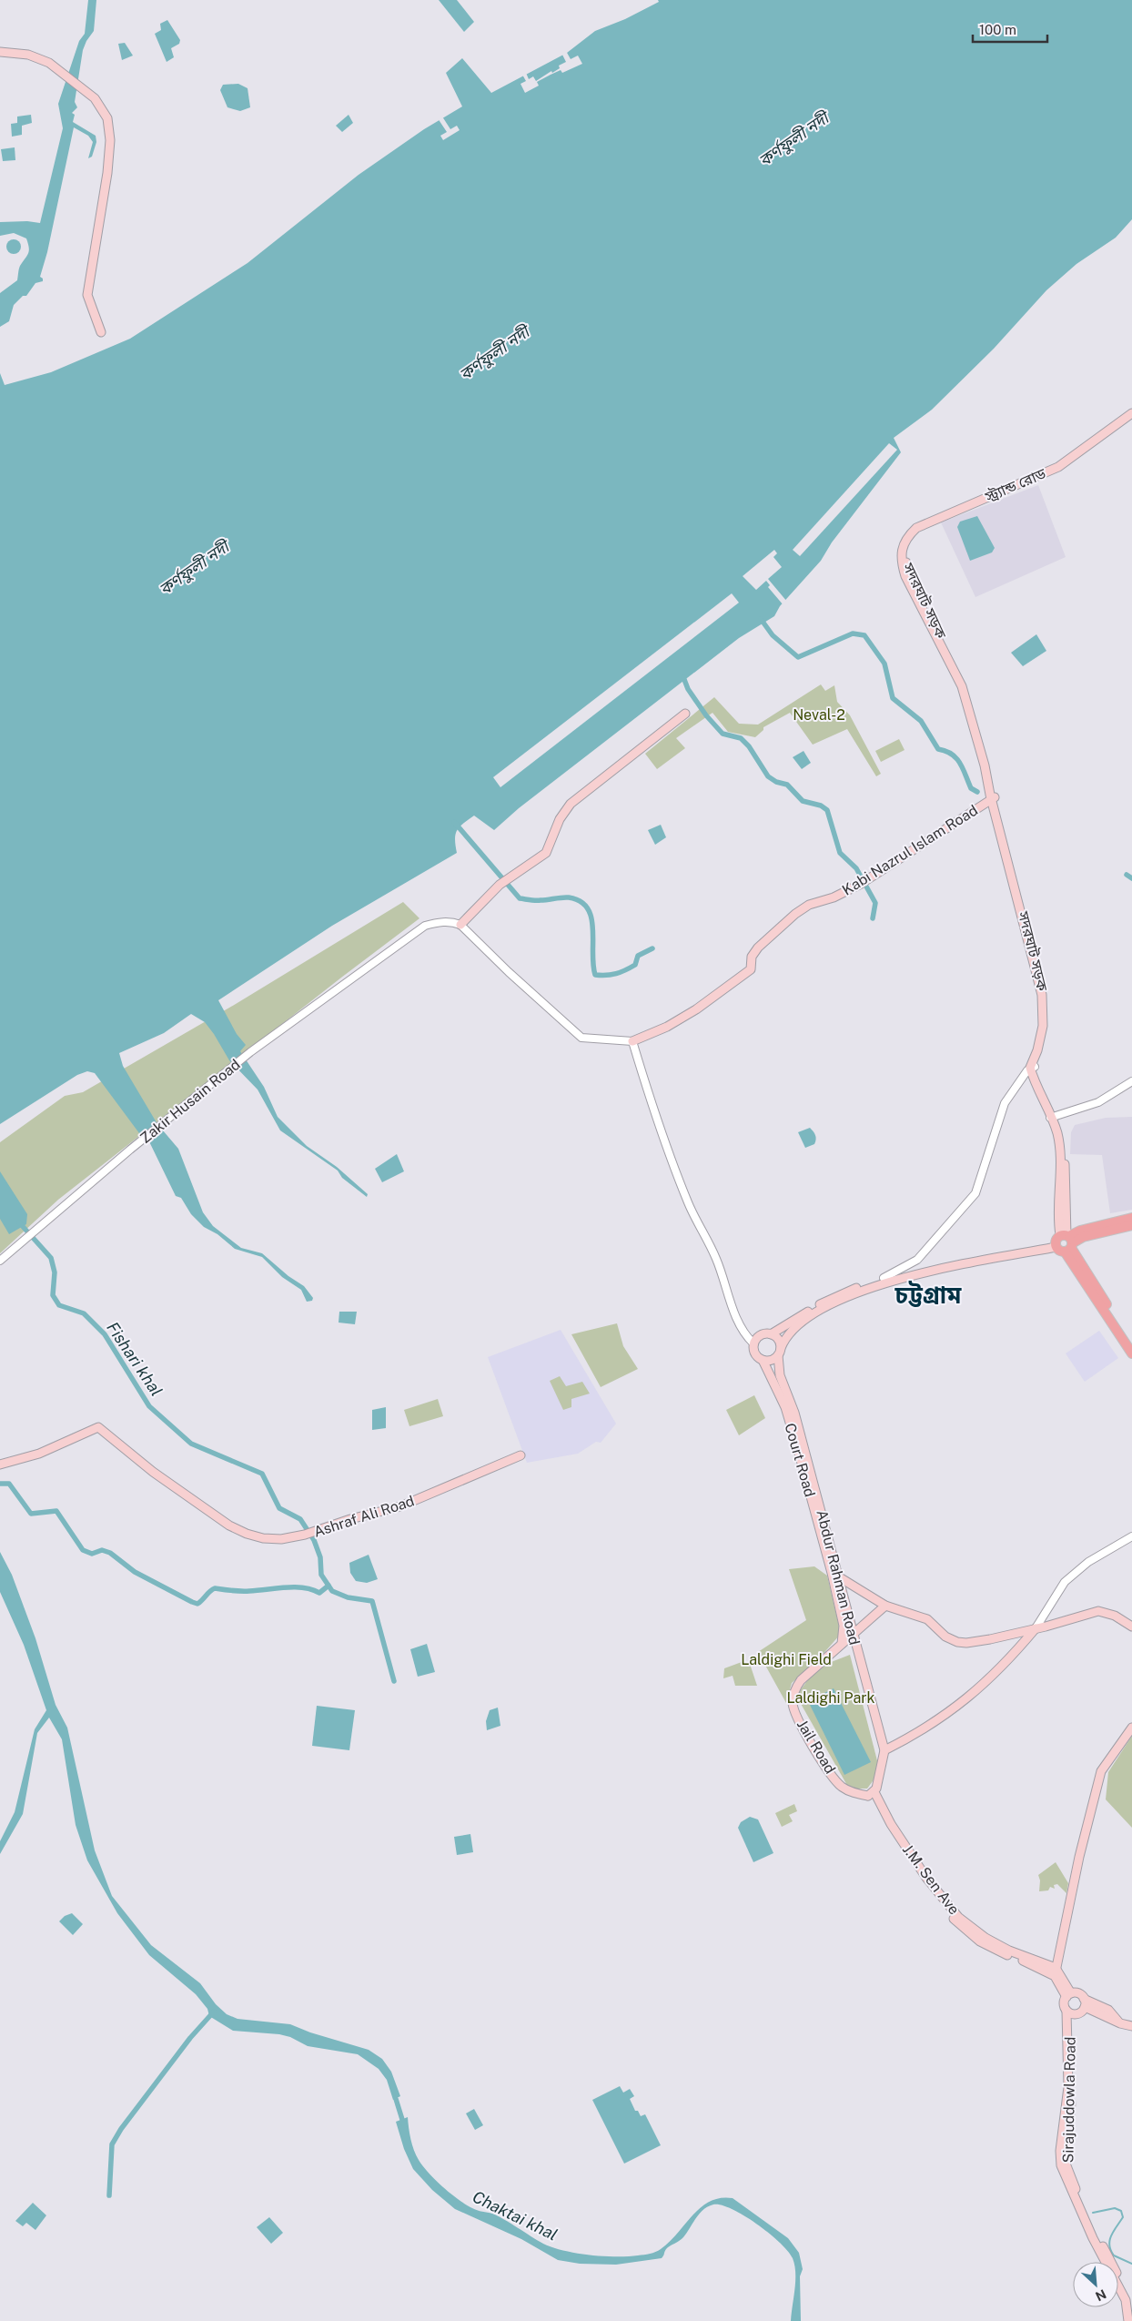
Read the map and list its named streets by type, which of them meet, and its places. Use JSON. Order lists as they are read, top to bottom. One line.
{"streets":{"main road":["স্ট্র্যান্ড রোড","সদরঘাট সড়ক","Kabi Nazrul Islam Road","Court Road","Ashraf Ali Road","Abdur Rahman Road","Jail Road","J.M. Sen Ave","Sirajuddowla Road"],"street":["Zakir Husain Road"]},"crossings":[["স্ট্র্যান্ড রোড","সদরঘাট সড়ক"],["সদরঘাট সড়ক","Kabi Nazrul Islam Road"],["Court Road","Abdur Rahman Road"],["Court Road","Jail Road"],["Abdur Rahman Road","Jail Road"],["Abdur Rahman Road","J.M. Sen Ave"],["Jail Road","J.M. Sen Ave"]],"districts":["চট্টগ্রাম"],"water":["কর্ণফুলী নদী","Fishari khal","Chaktai khal"],"parks":["Neval-2","Laldighi Field","Laldighi Park"],"scale_bar":"100 m","north":"bottom right"}
